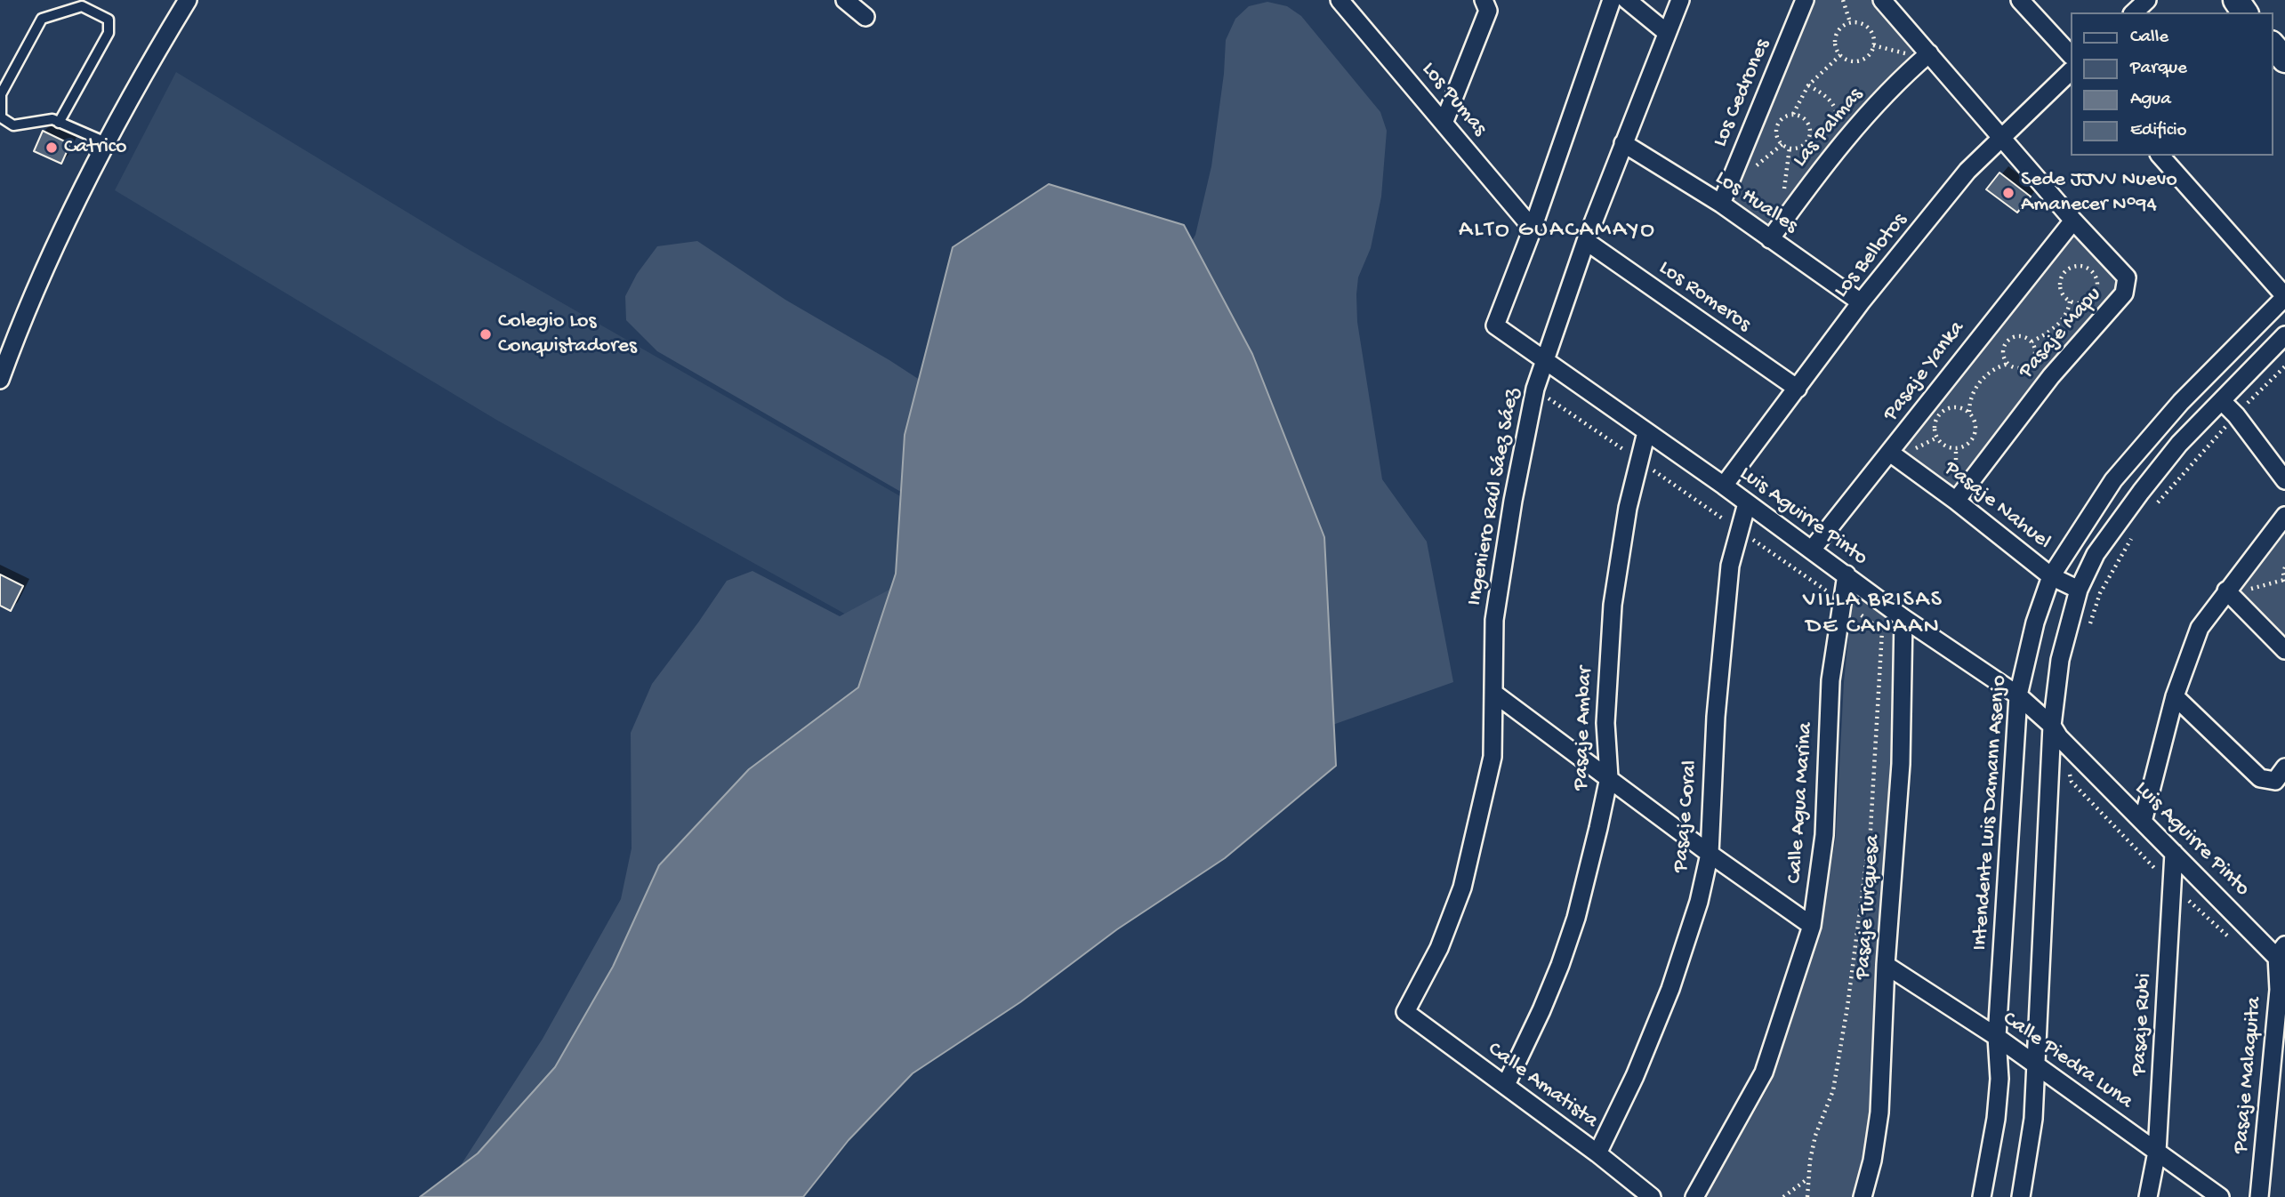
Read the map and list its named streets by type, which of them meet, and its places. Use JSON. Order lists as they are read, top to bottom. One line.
{"streets":{"street":["Los Cedrones","Los Pumas","Las Palmas","Los Hualles","Los Bellotos","Los Romeros","Pasaje Mapu","Pasaje Yanka","Ingeniero Raúl Sáez Sáez","Pasaje Nahuel","Luis Aguirre Pinto","Pasaje Ambar","Calle Agua Marina","Intendente Luis Damann Asenjo","Pasaje Coral","Pasaje Turquesa","Pasaje Rubi","Calle Piedra Luna","Pasaje Malaquita","Calle Amatista"]},"crossings":[["Los Cedrones","Los Hualles"],["Los Pumas","Luis Aguirre Pinto"],["Las Palmas","Los Hualles"],["Las Palmas","Pasaje Mapu"],["Los Hualles","Los Bellotos"],["Los Hualles","Ingeniero Raúl Sáez Sáez"],["Los Bellotos","Los Romeros"],["Los Bellotos","Pasaje Mapu"],["Los Bellotos","Luis Aguirre Pinto"],["Los Romeros","Ingeniero Raúl Sáez Sáez"],["Pasaje Mapu","Pasaje Yanka"],["Pasaje Mapu","Pasaje Nahuel"],["Pasaje Yanka","Pasaje Nahuel"],["Pasaje Yanka","Luis Aguirre Pinto"],["Ingeniero Raúl Sáez Sáez","Luis Aguirre Pinto"],["Ingeniero Raúl Sáez Sáez","Calle Amatista"],["Pasaje Nahuel","Intendente Luis Damann Asenjo"],["Luis Aguirre Pinto","Pasaje Ambar"],["Luis Aguirre Pinto","Calle Agua Marina"],["Luis Aguirre Pinto","Intendente Luis Damann Asenjo"],["Luis Aguirre Pinto","Pasaje Coral"],["Luis Aguirre Pinto","Pasaje Turquesa"],["Luis Aguirre Pinto","Pasaje Rubi"],["Luis Aguirre Pinto","Pasaje Malaquita"],["Pasaje Ambar","Calle Amatista"],["Intendente Luis Damann Asenjo","Calle Piedra Luna"],["Pasaje Coral","Calle Amatista"],["Pasaje Turquesa","Calle Piedra Luna"],["Pasaje Rubi","Calle Piedra Luna"]],"districts":["ALTO GUACAMAYO","VILLA BRISAS DE CANAAN"],"places":["Catrico","Sede JJVV Nuevo Amanecer N°94","Colegio Los Conquistadores"],"legend":["Calle","Parque","Agua","Edificio"]}
